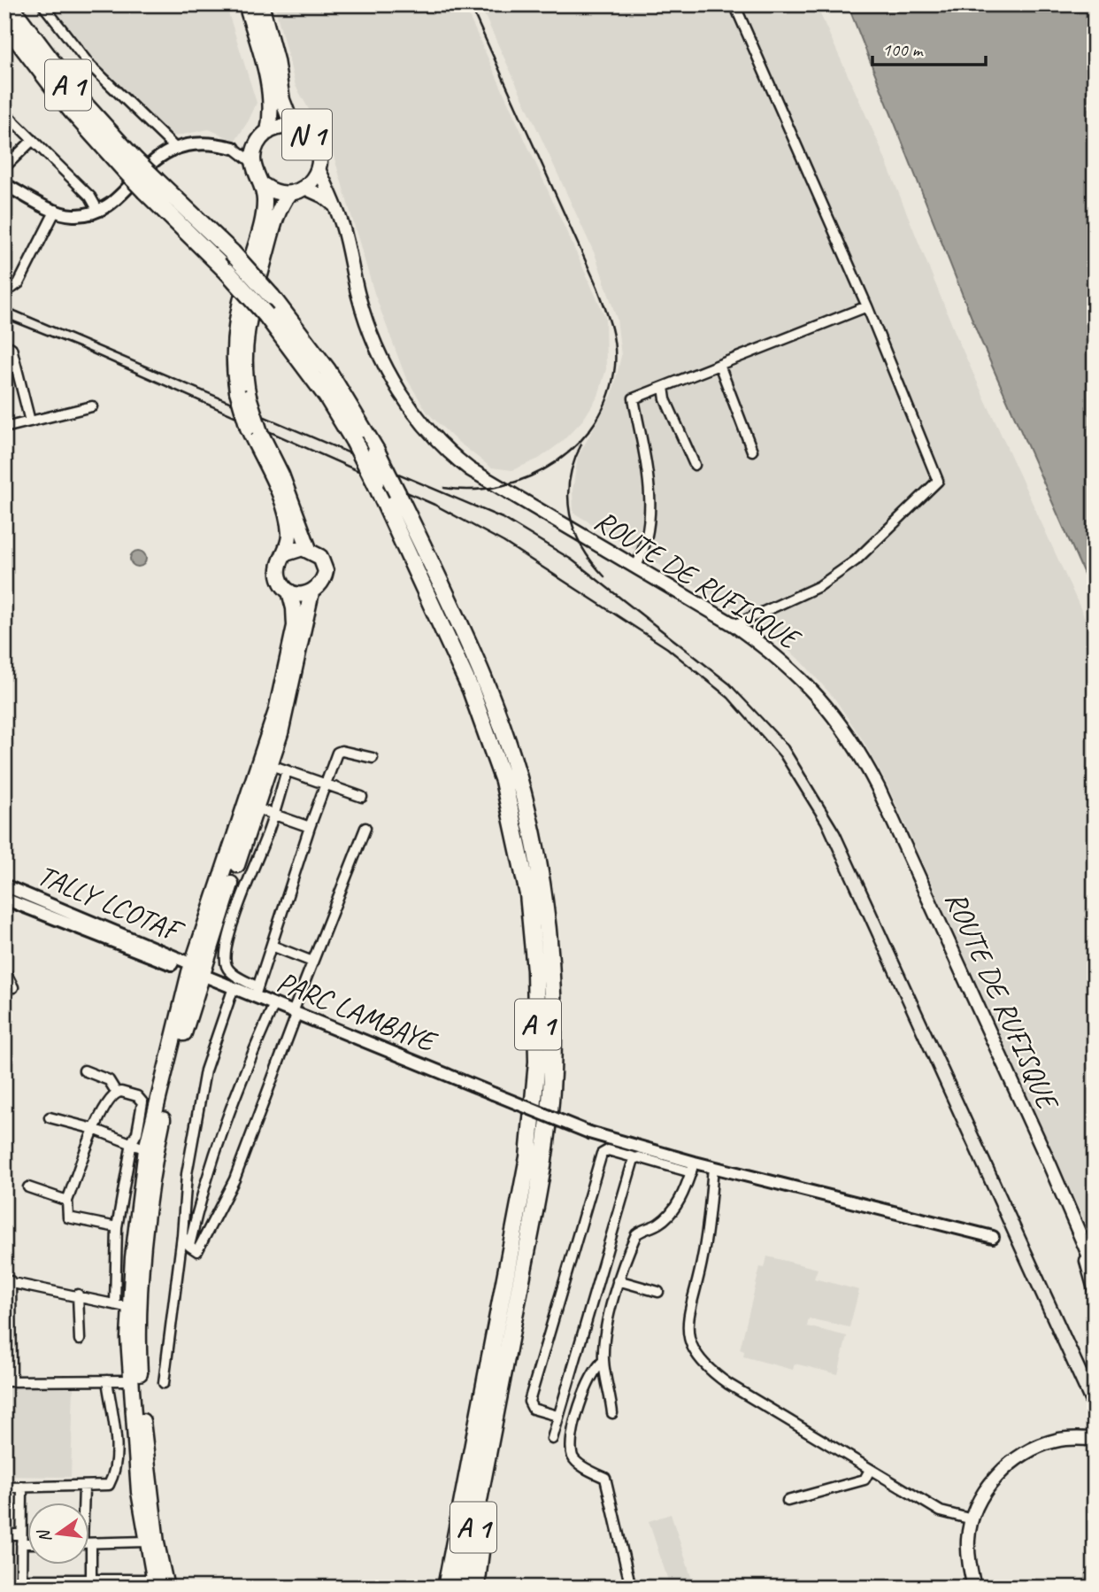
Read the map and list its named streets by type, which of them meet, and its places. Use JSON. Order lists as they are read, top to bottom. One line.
{"streets":{"highway":["A 1","N 1"],"main road":["ROUTE DE RUFISQUE"],"street":["TALLY LCOTAF","PARC LAMBAYE"]},"crossings":[["N 1","ROUTE DE RUFISQUE"],["TALLY LCOTAF","PARC LAMBAYE"]],"scale_bar":"100 m","north":"left"}
